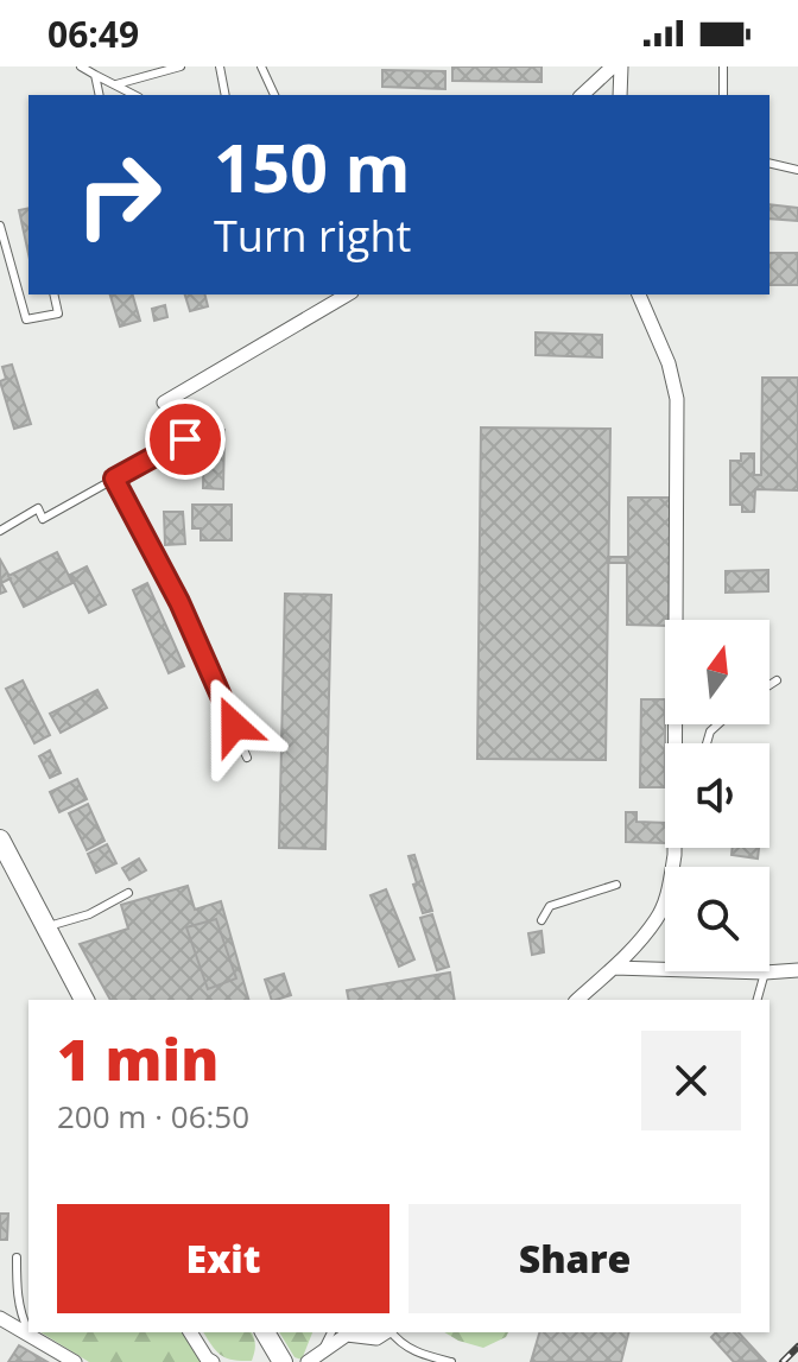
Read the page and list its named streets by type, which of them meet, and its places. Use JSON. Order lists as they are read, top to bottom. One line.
{"north":"top","page":{"status":"06:49","turn":["150 m","Turn right"],"heading":["1 min","200 m · 06:50"],"buttons":["Exit","Share"]}}
